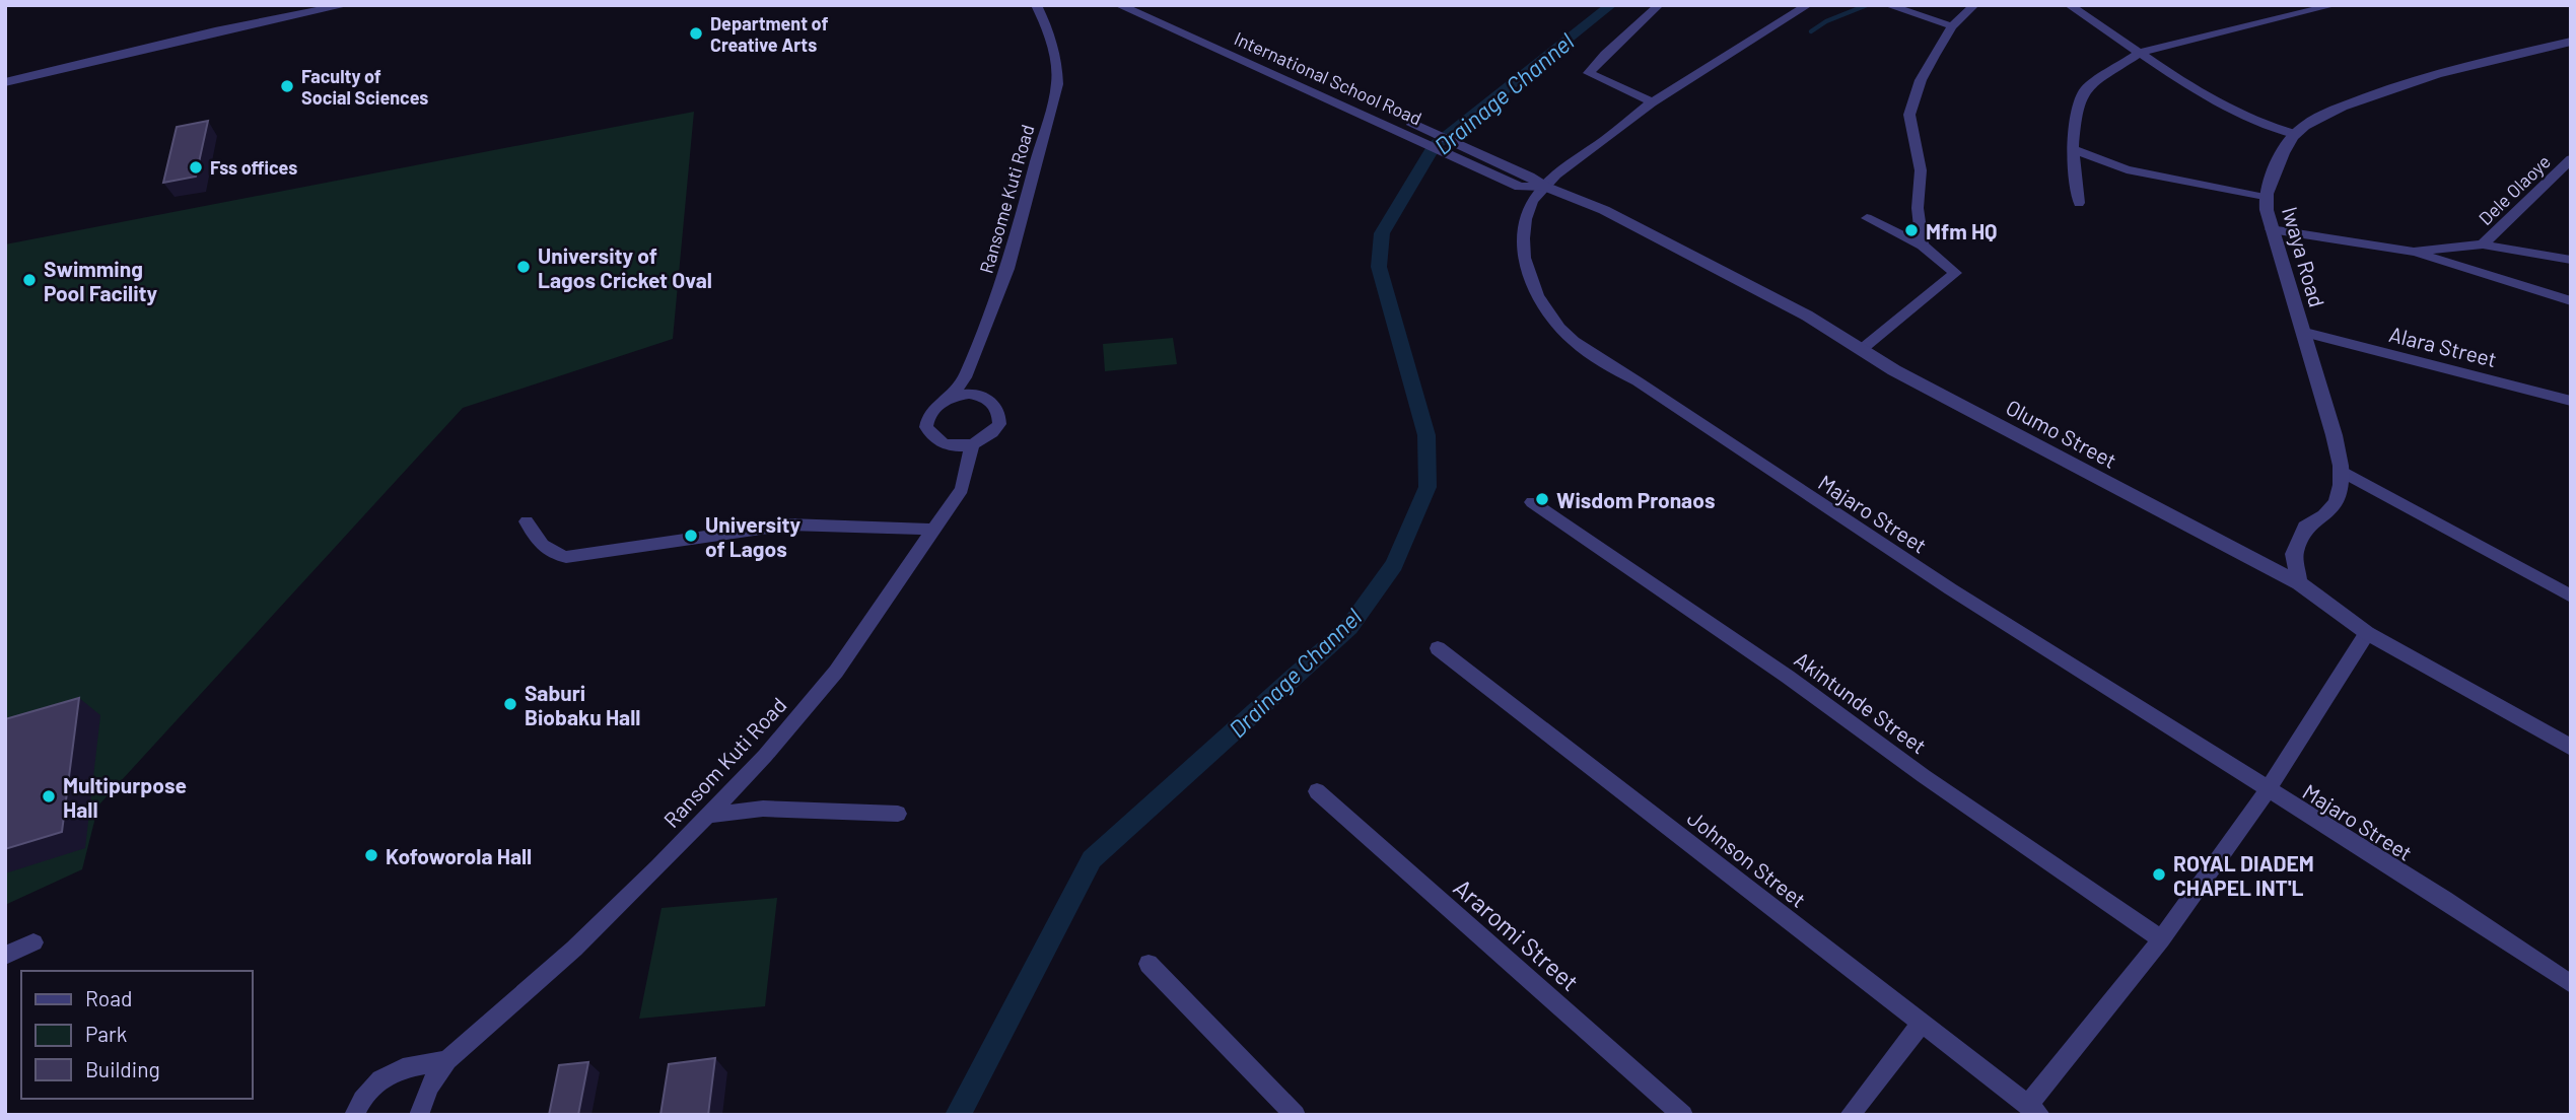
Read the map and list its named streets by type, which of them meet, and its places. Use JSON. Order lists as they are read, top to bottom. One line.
{"streets":{"street":["International School Road","Dele Olaoye","Ransome Kuti Road","Iwaya Road","Alara Street","Olumo Street","Majaro Street","Akintunde Street","Ransom Kuti Road","Johnson Street","Araromi Street"]},"crossings":[["International School Road","Olumo Street"],["Ransome Kuti Road","Ransom Kuti Road"],["Iwaya Road","Alara Street"],["Iwaya Road","Olumo Street"],["Olumo Street","Majaro Street"]],"water":["Drainage Channel"],"places":["Department of Creative Arts","Faculty of Social Sciences","Fss offices","Mfm HQ","University of Lagos Cricket Oval","Swimming Pool Facility","Wisdom Pronaos","University of Lagos","Saburi Biobaku Hall","Multipurpose Hall","Kofoworola Hall","ROYAL DIADEM CHAPEL INT'L"],"legend":["Road","Park","Building"]}
